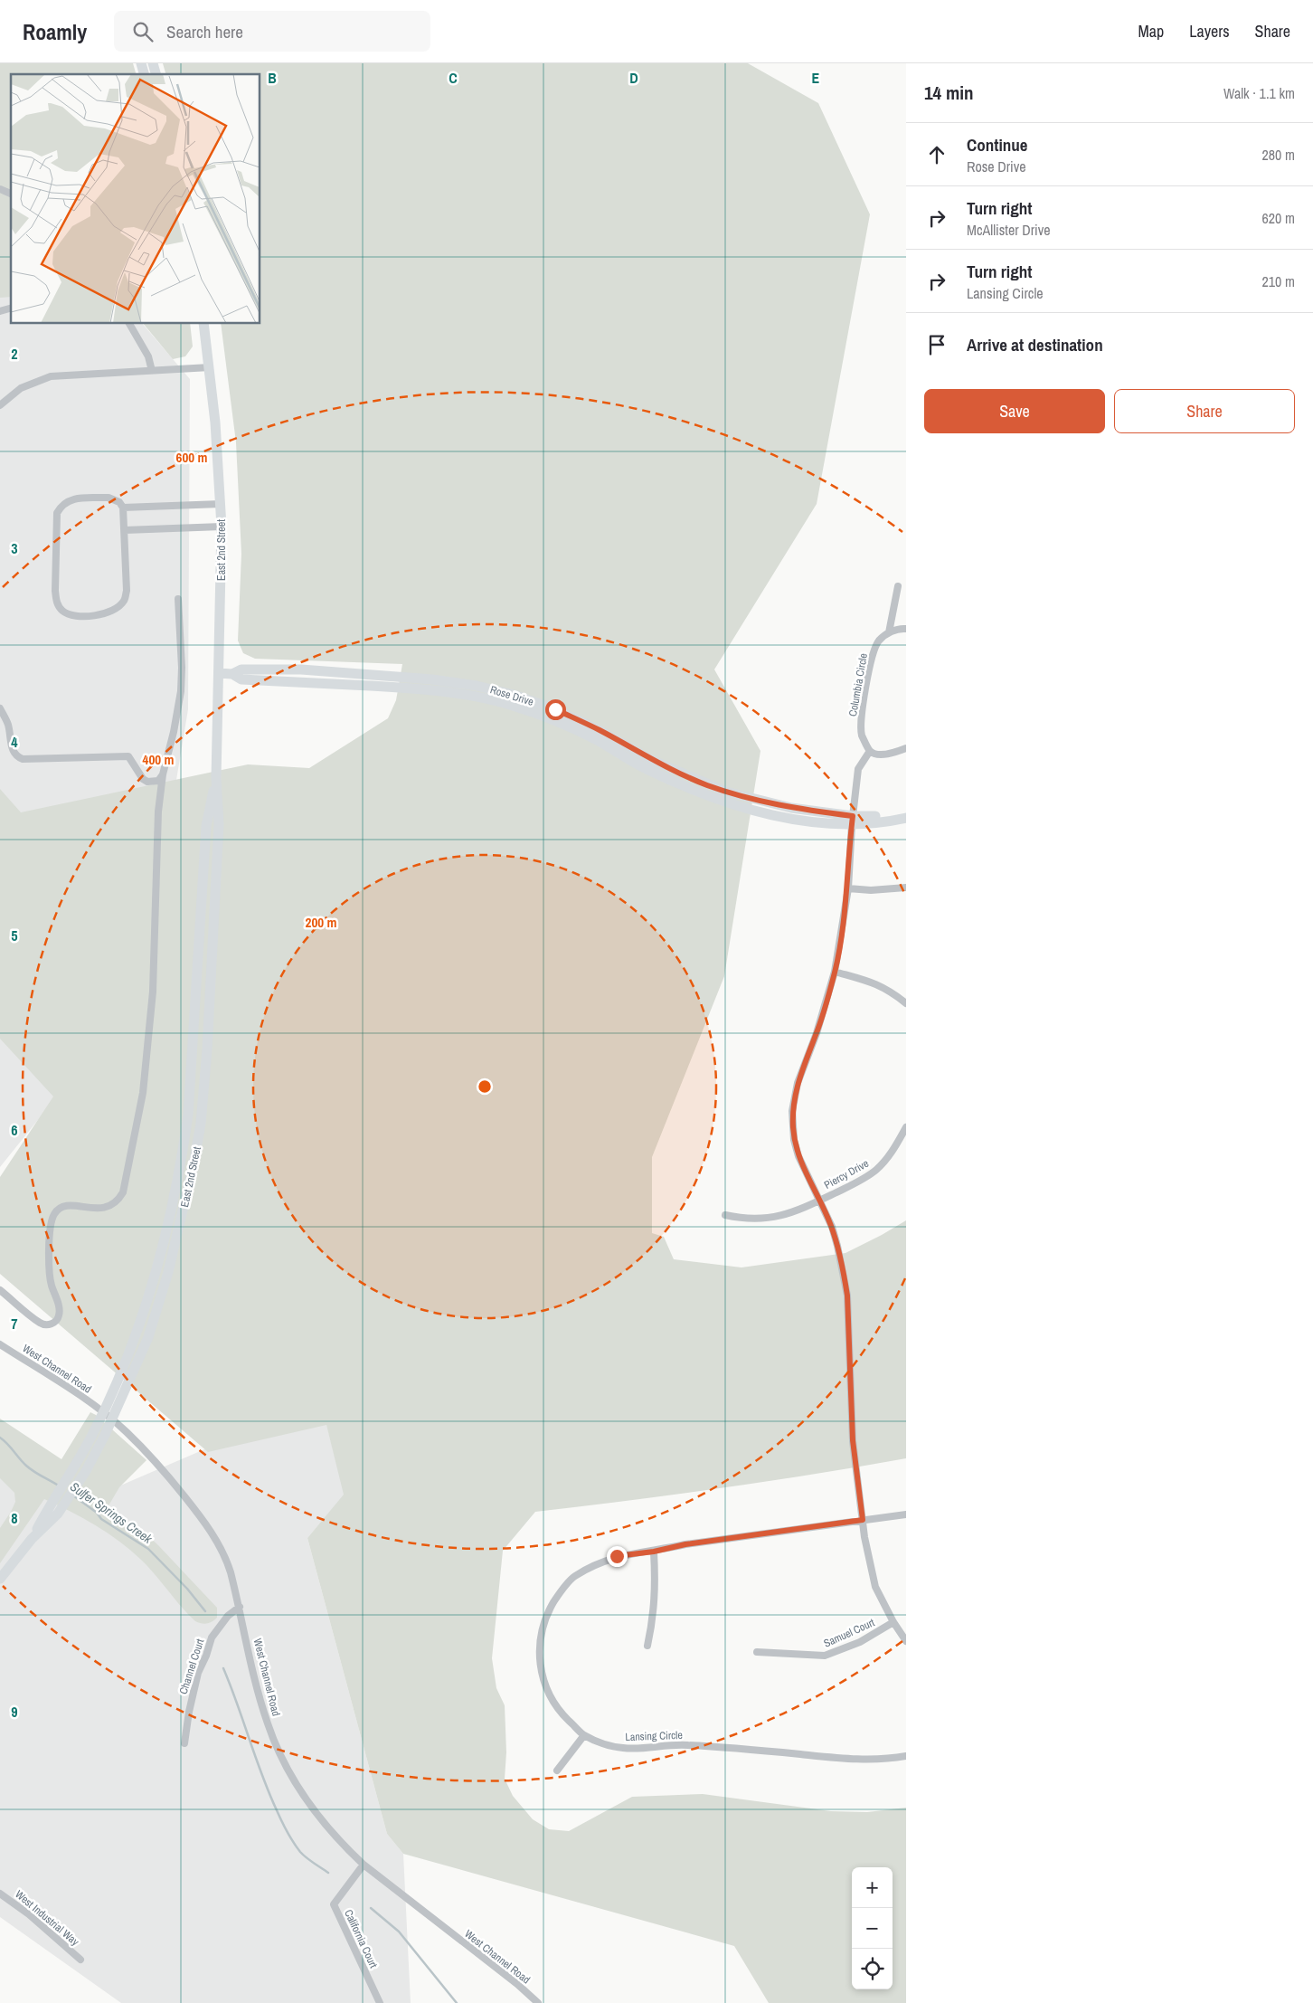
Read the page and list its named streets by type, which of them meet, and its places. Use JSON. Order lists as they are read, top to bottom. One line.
{"streets":{"main road":["East 2nd Street","Rose Drive"],"street":["Columbia Circle","Piercy Drive","West Channel Road","Samuel Court","Channel Court","Lansing Circle","West Industrial Way","California Court"]},"crossings":[["East 2nd Street","Rose Drive"],["West Channel Road","Channel Court"],["West Channel Road","California Court"]],"water":["Sulfer Springs Creek"],"page":{"header":"Roamly","search":"Search here","nav":["Map","Layers","Share"],"heading":["14 min","Walk · 1.1 km"],"list":[["Continue","Rose Drive","280 m"],["Turn right","McAllister Drive","620 m"],["Turn right","Lansing Circle","210 m"],"Arrive at destination"],"buttons":["Save","Share"],"map_buttons":["+","−"]},"grid":{"columns":["B","C","D","E"],"rows":["2","3","4","5","6","7","8","9"]},"rings":["600 m","400 m","200 m"]}
